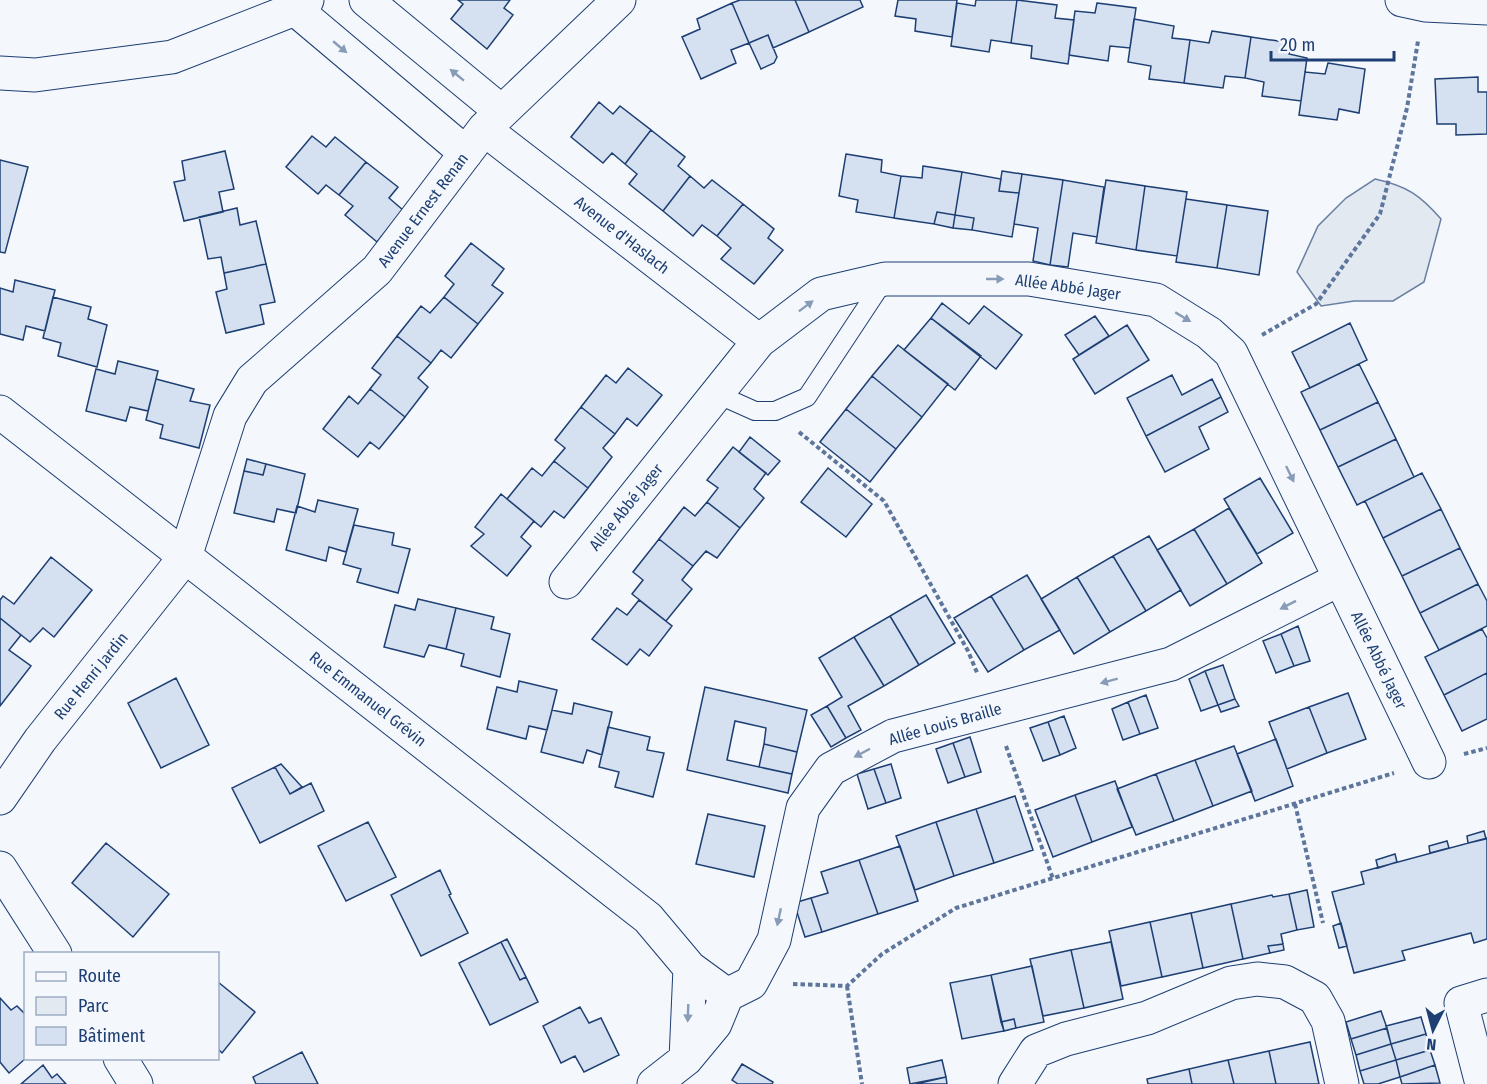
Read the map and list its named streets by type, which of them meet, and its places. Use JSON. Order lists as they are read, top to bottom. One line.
{"streets":{"street":["Avenue Ernest Renan","Avenue d'Haslach","Allée Abbé Jager","Rue Henri Jardin","Rue Emmanuel Grévin","Allée Louis Braille"]},"crossings":[["Avenue Ernest Renan","Avenue d'Haslach"],["Avenue Ernest Renan","Rue Henri Jardin"],["Avenue Ernest Renan","Rue Emmanuel Grévin"],["Avenue d'Haslach","Allée Abbé Jager"],["Allée Abbé Jager","Allée Louis Braille"],["Rue Henri Jardin","Rue Emmanuel Grévin"],["Rue Emmanuel Grévin","Allée Louis Braille"]],"one_way":["Allée Abbé Jager","Allée Louis Braille"],"legend":["Route","Parc","Bâtiment"],"scale_bar":"20 m","north":"bottom"}
